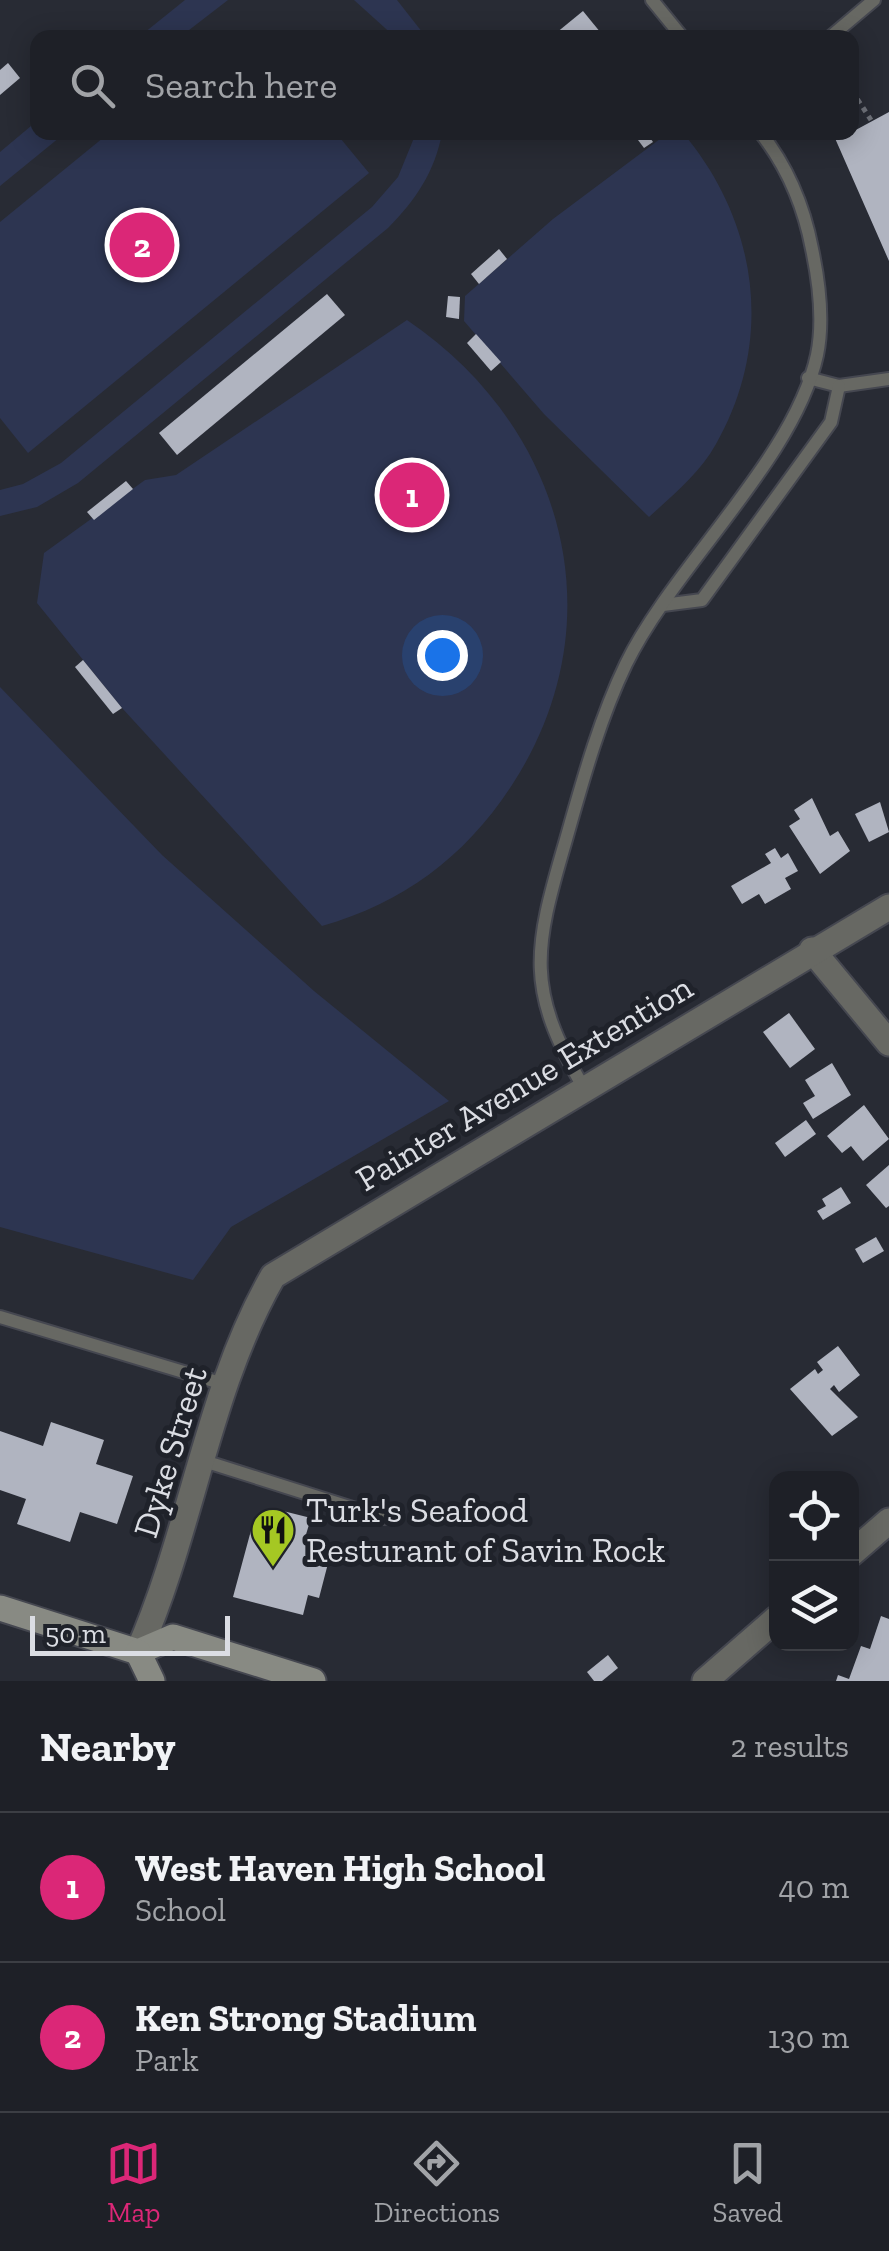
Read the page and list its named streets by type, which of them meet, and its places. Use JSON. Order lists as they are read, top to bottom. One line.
{"streets":{"street":["Painter Avenue Extention","Dyke Street"]},"crossings":[["Painter Avenue Extention","Dyke Street"]],"places":{"restaurant":["Turk's Seafood Resturant of Savin Rock"]},"scale_bar":"50 m","page":{"search":"Search here","pins":["2","1"],"scale":"50 m","heading":["Nearby","2 results"],"list":[{"mark":"1","name":"West Haven High School","note":"School","value":"40 m"},{"mark":"2","name":"Ken Strong Stadium","note":"Park","value":"130 m"}],"nav":["Map","Directions","Saved"]}}
